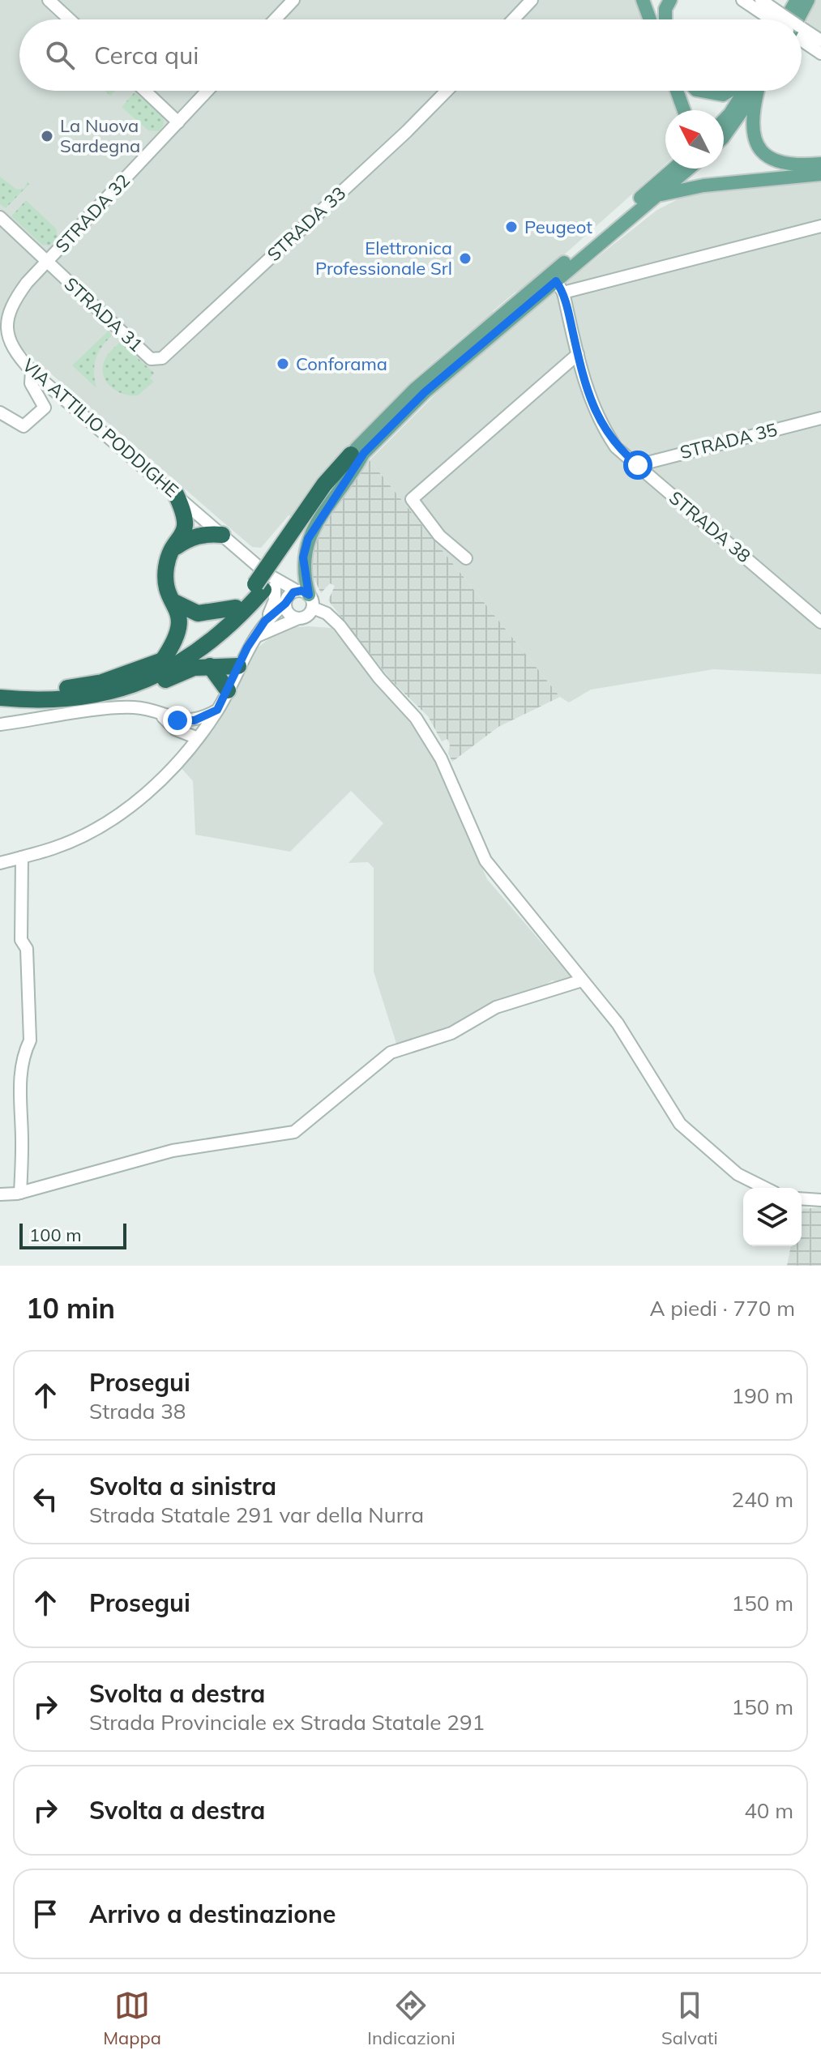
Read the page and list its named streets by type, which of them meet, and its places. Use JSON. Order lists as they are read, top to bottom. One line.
{"streets":{"street":["STRADA 32","STRADA 33","STRADA 31","VIA ATTILIO PODDIGHE","STRADA 35","STRADA 38"]},"crossings":[["STRADA 32","STRADA 31"],["STRADA 32","VIA ATTILIO PODDIGHE"],["STRADA 33","STRADA 31"],["STRADA 31","VIA ATTILIO PODDIGHE"],["STRADA 35","STRADA 38"]],"places":["La Nuova Sardegna","Peugeot","Elettronica Professionale Srl","Conforama"],"scale_bar":"100 m","north":"top left","page":{"search":"Cerca qui","scale":"100 m","heading":["10 min","A piedi · 770 m"],"list":[["Prosegui","Strada 38","190 m"],["Svolta a sinistra","Strada Statale 291 var della Nurra","240 m"],["Prosegui","150 m"],["Svolta a destra","Strada Provinciale ex Strada Statale 291","150 m"],["Svolta a destra","40 m"],"Arrivo a destinazione"],"nav":["Mappa","Indicazioni","Salvati"]}}
